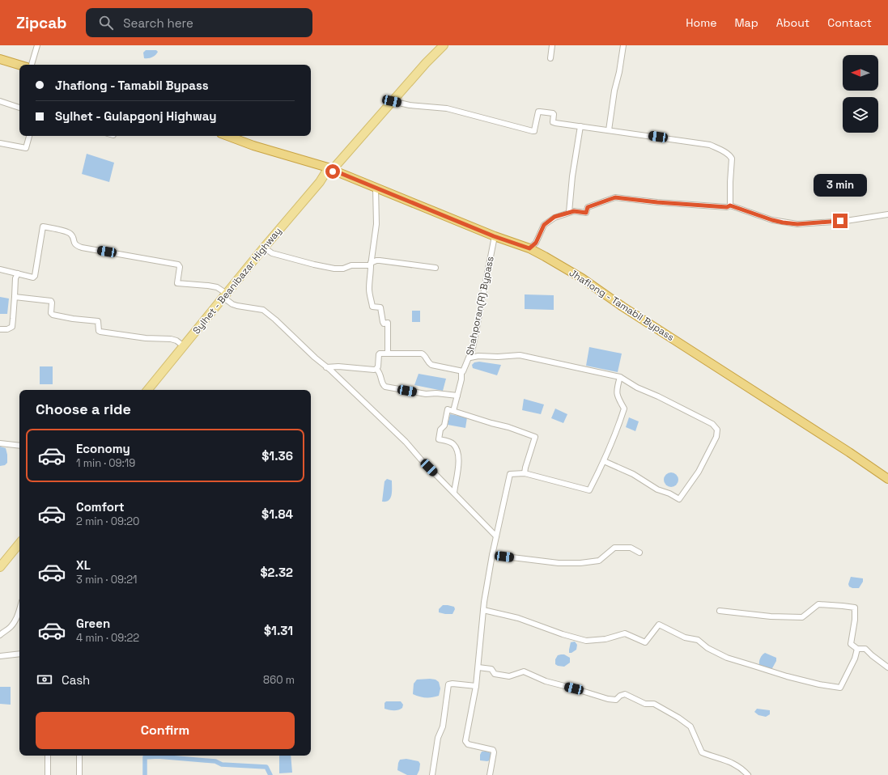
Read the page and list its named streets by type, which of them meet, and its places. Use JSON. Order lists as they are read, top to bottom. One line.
{"streets":{"highway":["Jhaflong - Tamabil Bypass"],"main road":["Sylhet - Beanibazar Highway"],"street":["Shahporan(R) Bypass"]},"crossings":[["Sylhet - Beanibazar Highway","Jhaflong - Tamabil Bypass"],["Jhaflong - Tamabil Bypass","Shahporan(R) Bypass"]],"north":"left","page":{"header":"Zipcab","search":"Search here","nav":["Home","Map","About","Contact"],"banner":["Jhaflong - Tamabil Bypass","Sylhet - Gulapgonj Highway"],"bubble":"3 min","heading":"Choose a ride","list":[{"name":"Economy","note":"1 min · 09:19","value":"$1.36"},{"name":"Comfort","note":"2 min · 09:20","value":"$1.84"},{"name":"XL","note":"3 min · 09:21","value":"$2.32"},{"name":"Green","note":"4 min · 09:22","value":"$1.31"}],"pay":["Cash","860 m"],"buttons":"Confirm"}}
